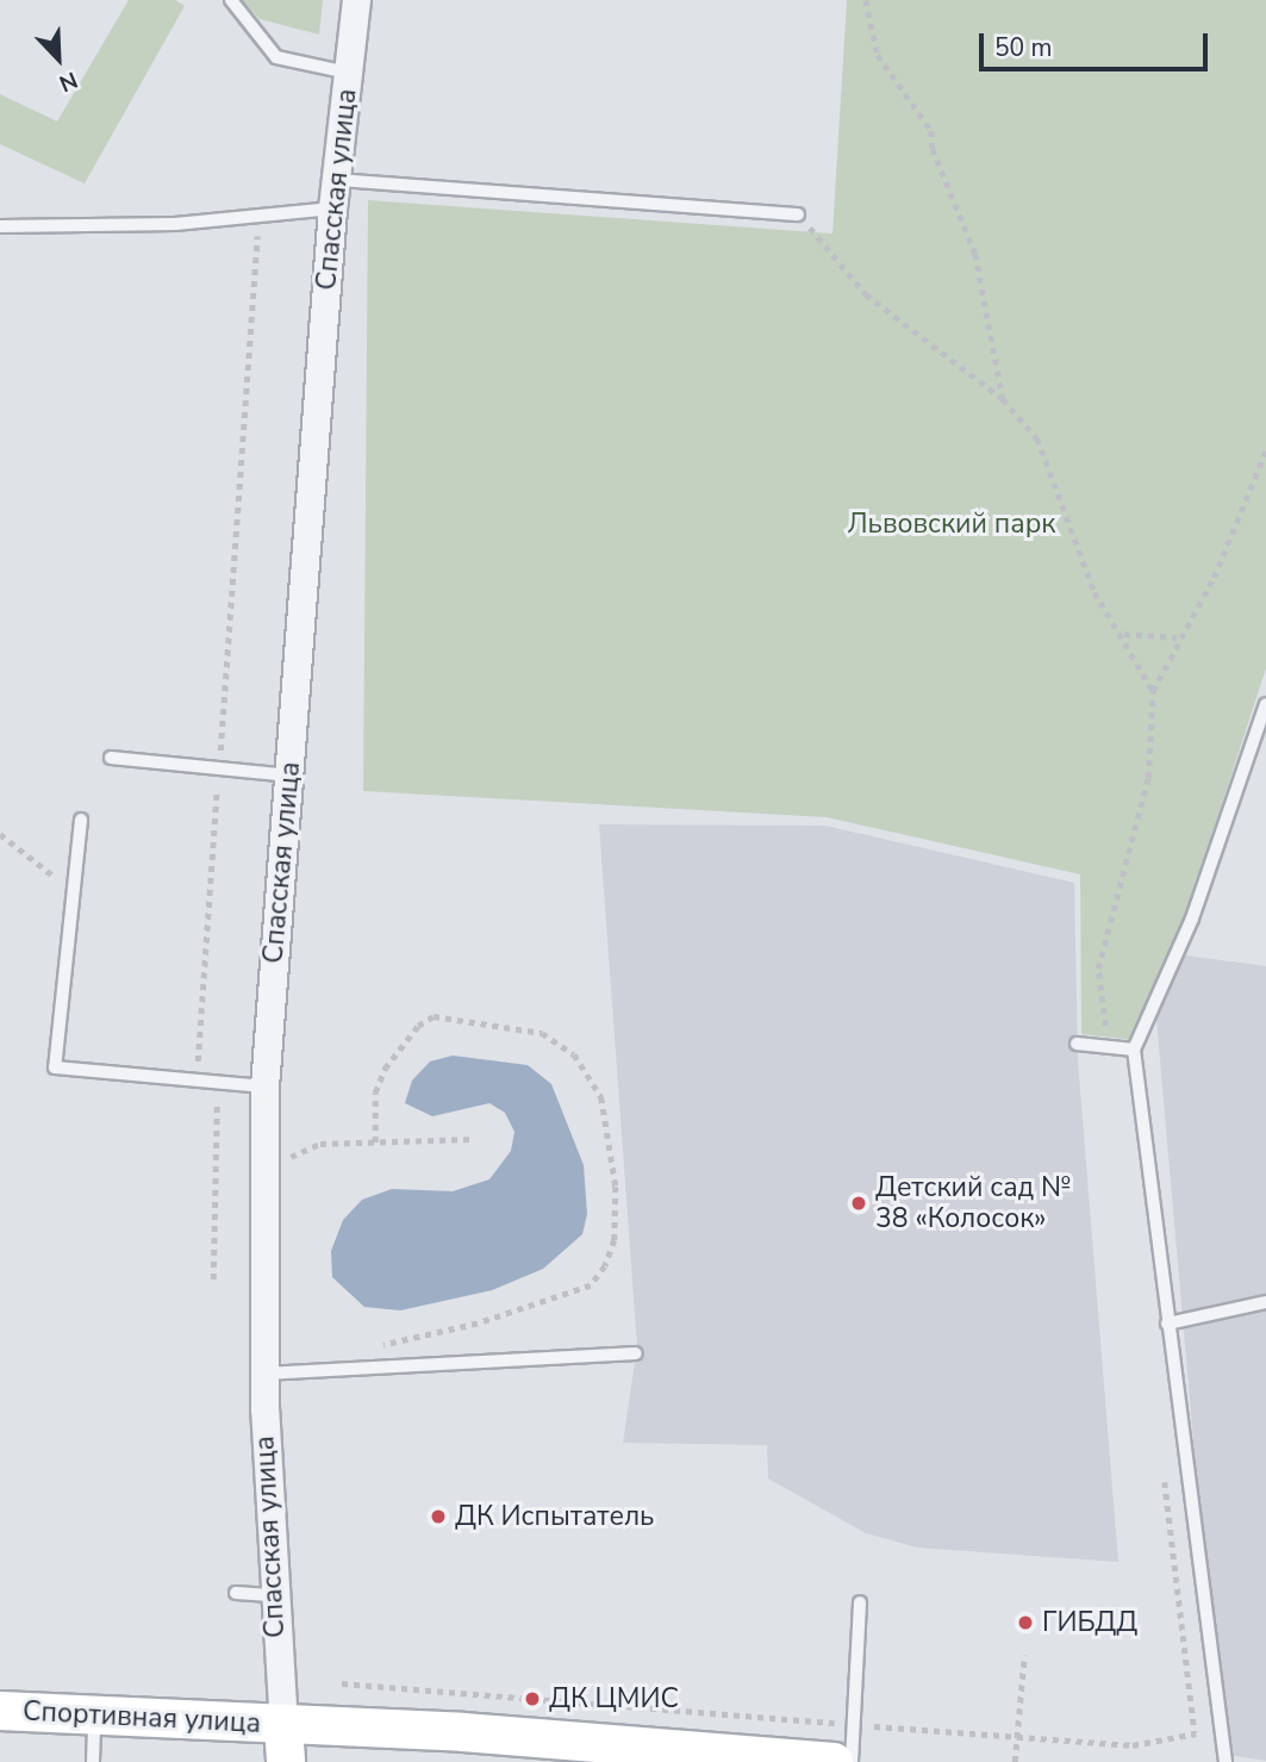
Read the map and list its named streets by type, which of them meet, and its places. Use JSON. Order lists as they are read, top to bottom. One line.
{"streets":{"street":["Спасская улица","Спортивная улица"]},"crossings":[["Спасская улица","Спортивная улица"]],"parks":["Львовский парк"],"places":["Детский сад № 38 «Колосок»","ДК Испытатель","ГИБДД","ДК ЦМИС"],"scale_bar":"50 m","north":"bottom right"}
